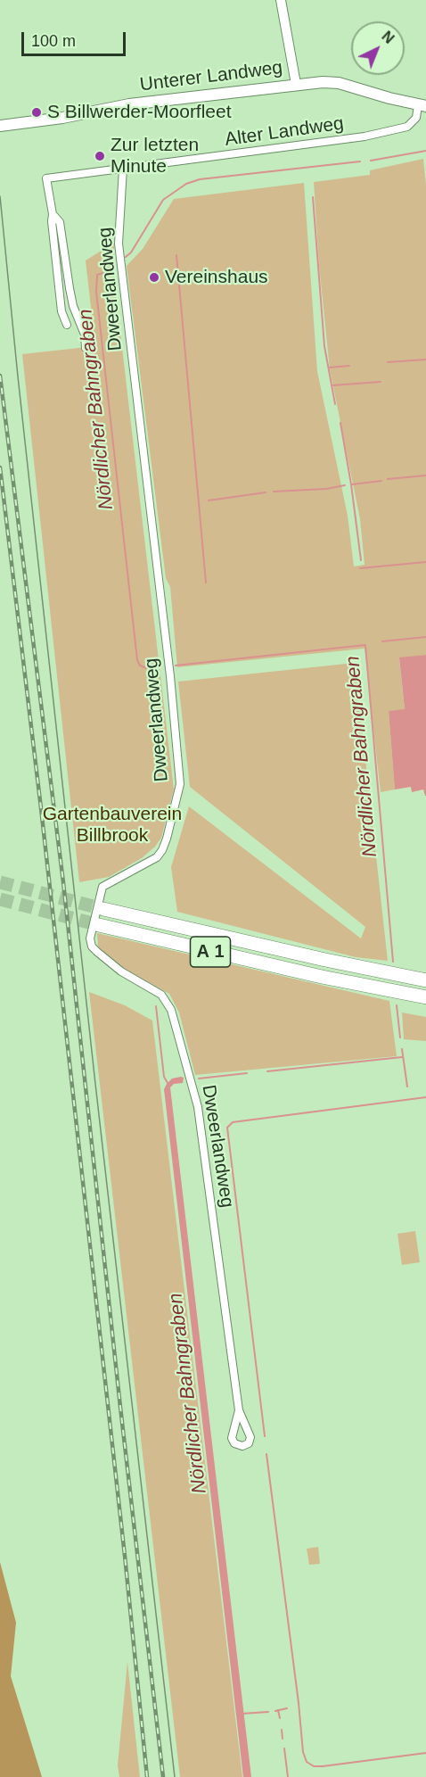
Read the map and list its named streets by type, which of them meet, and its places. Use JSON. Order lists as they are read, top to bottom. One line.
{"streets":{"highway":["A 1"],"main road":["Unterer Landweg"],"street":["Alter Landweg","Dweerlandweg"]},"crossings":[["Unterer Landweg","Alter Landweg"],["Alter Landweg","Dweerlandweg"]],"water":["Nördlicher Bahngraben"],"parks":["Gartenbauverein Billbrook"],"places":["S Billwerder-Moorfleet","Zur letzten Minute","Vereinshaus"],"scale_bar":"100 m","north":"top right"}
